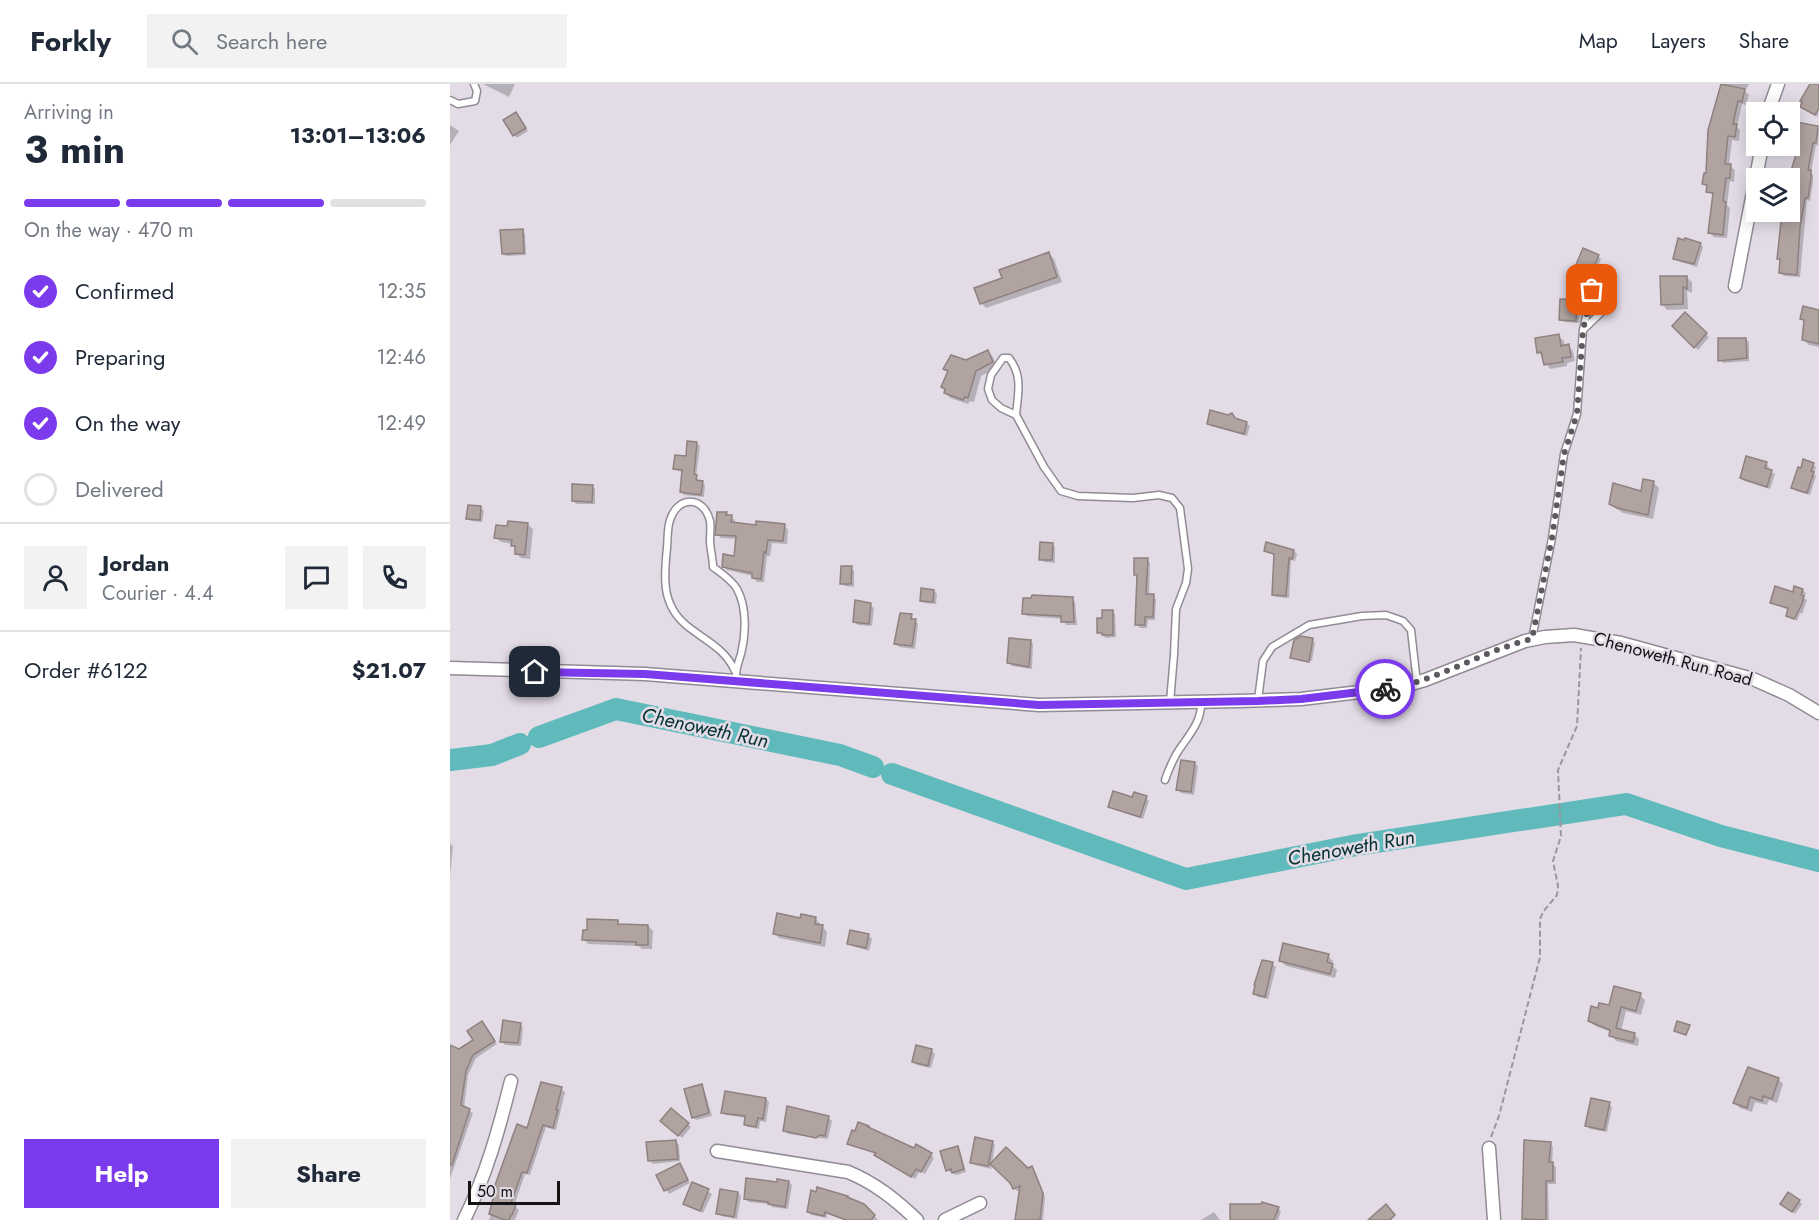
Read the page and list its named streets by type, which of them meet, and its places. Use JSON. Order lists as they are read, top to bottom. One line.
{"streets":{"street":["Chenoweth Run Road"]},"water":["Chenoweth Run"],"scale_bar":"50 m","page":{"header":"Forkly","search":"Search here","nav":["Map","Layers","Share"],"heading":["3 min","Arriving in","13:01–13:06"],"panel":["Jordan","Courier · 4.4","Order #6122","$21.07"],"bar":"On the way · 470 m","list":[["Confirmed","12:35"],["Preparing","12:46"],["On the way","12:49"],"Delivered"],"buttons":["Help","Share"],"scale":"50 m"}}
